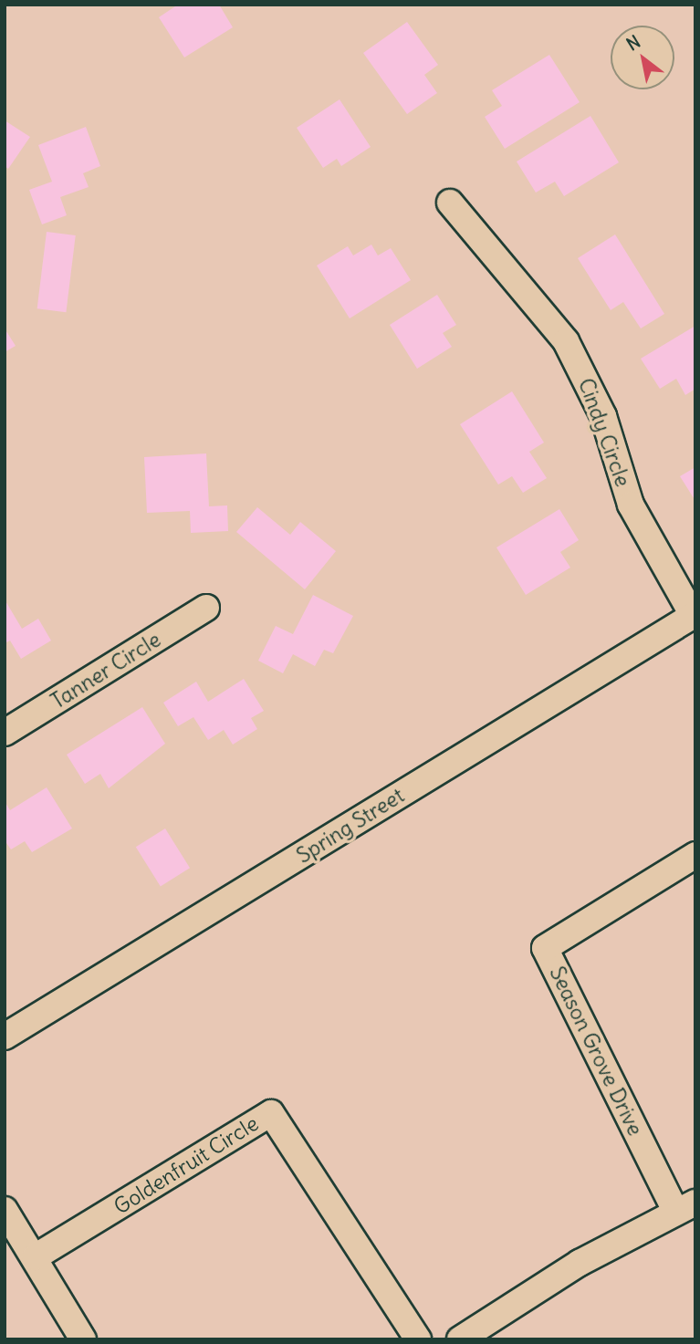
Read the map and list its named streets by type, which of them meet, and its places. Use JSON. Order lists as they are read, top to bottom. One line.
{"streets":{"street":["Cindy Circle","Tanner Circle","Spring Street","Season Grove Drive","Goldenfruit Circle"]},"crossings":[["Cindy Circle","Spring Street"]],"north":"top left"}
